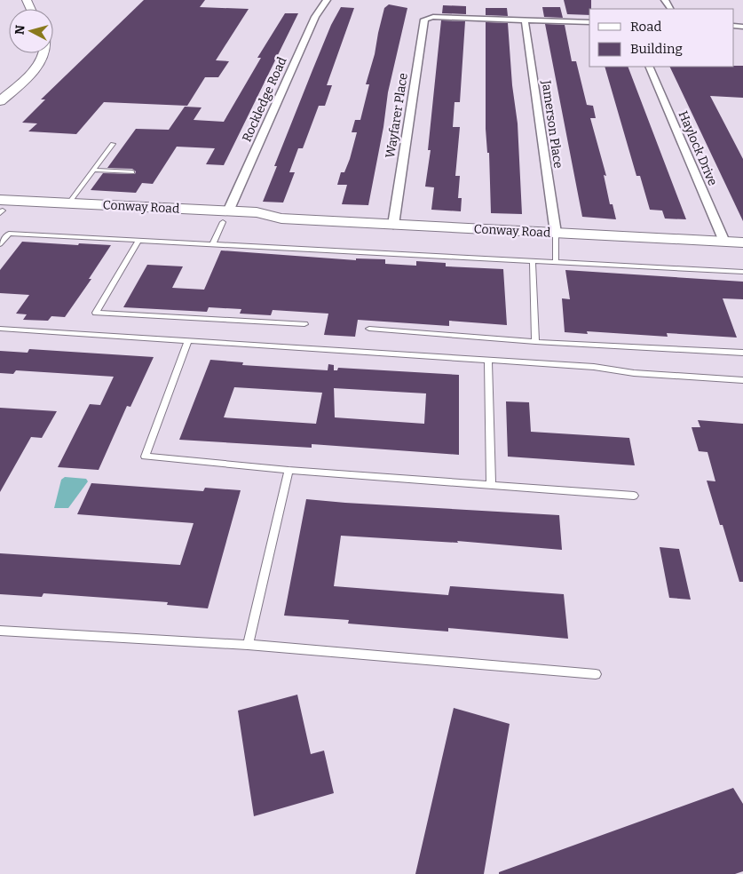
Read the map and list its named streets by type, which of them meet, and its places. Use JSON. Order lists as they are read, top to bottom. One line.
{"streets":{"main road":["Conway Road"],"street":["Rockledge Road","Wayfarer Place","Jamerson Place","Haylock Drive"]},"crossings":[["Rockledge Road","Conway Road"],["Wayfarer Place","Jamerson Place"],["Wayfarer Place","Conway Road"],["Jamerson Place","Conway Road"],["Haylock Drive","Conway Road"]],"legend":["Road","Building"],"north":"left"}
